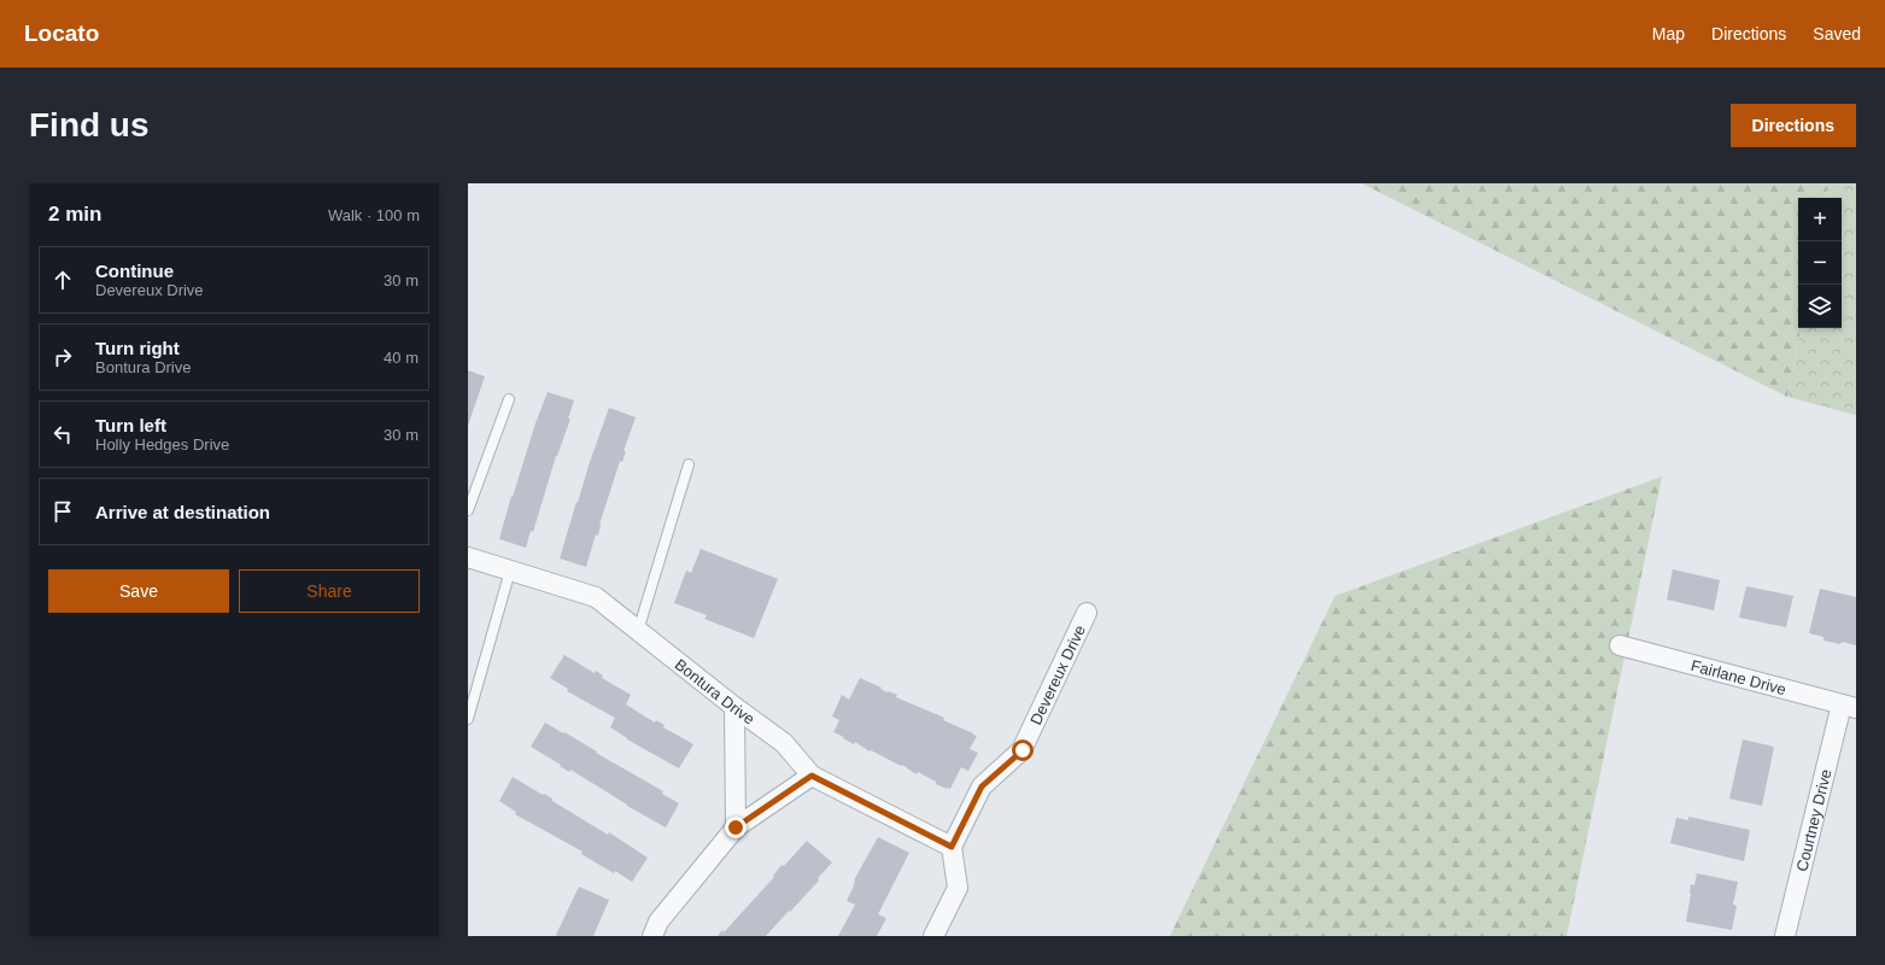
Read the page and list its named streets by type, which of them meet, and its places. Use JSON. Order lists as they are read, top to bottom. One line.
{"streets":{"street":["Devereux Drive","Fairlane Drive","Bontura Drive","Courtney Drive"]},"crossings":[["Devereux Drive","Bontura Drive"],["Fairlane Drive","Courtney Drive"]],"page":{"header":"Locato","nav":["Map","Directions","Saved"],"buttons":["Directions",["Save","Share"]],"title":"Find us","heading":["2 min","Walk · 100 m"],"map_buttons":["+","−"],"list":[["Continue","Devereux Drive","30 m"],["Turn right","Bontura Drive","40 m"],["Turn left","Holly Hedges Drive","30 m"],"Arrive at destination"]}}
